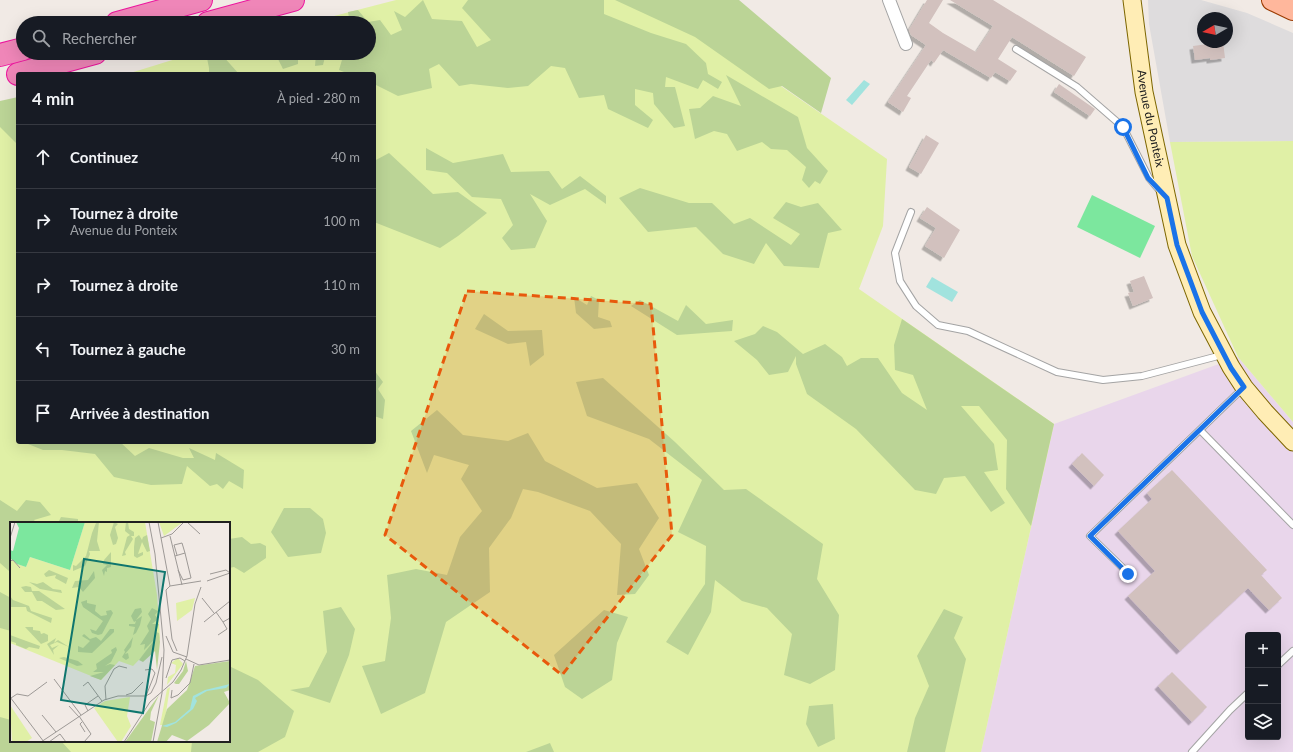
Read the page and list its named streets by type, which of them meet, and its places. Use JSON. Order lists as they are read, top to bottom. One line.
{"streets":{"street":["Avenue du Ponteix"]},"north":"left","page":{"search":"Rechercher","heading":["4 min","À pied · 280 m"],"list":[["Continuez","40 m"],["Tournez à droite","Avenue du Ponteix","100 m"],["Tournez à droite","110 m"],["Tournez à gauche","30 m"],"Arrivée à destination"],"map_buttons":["+","−"]}}
